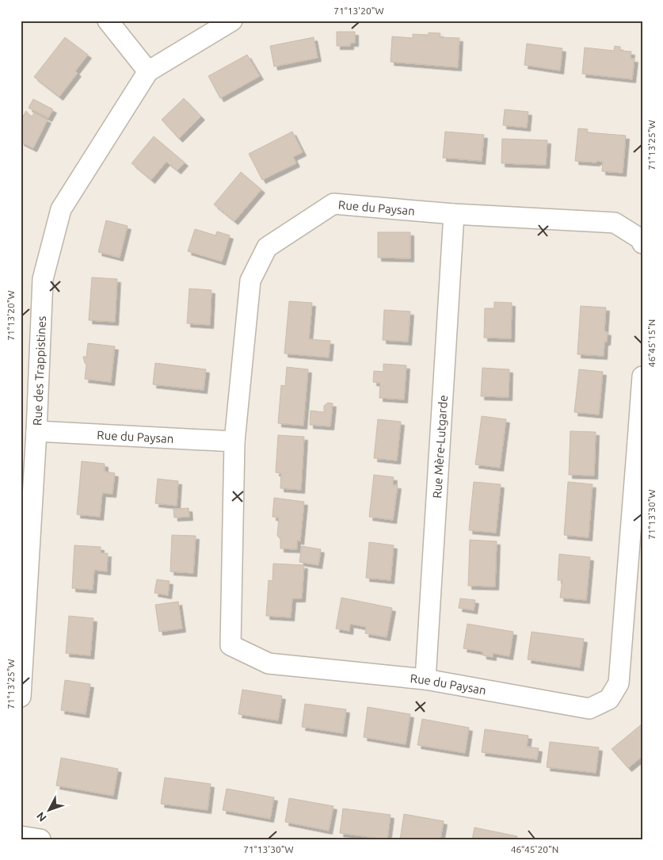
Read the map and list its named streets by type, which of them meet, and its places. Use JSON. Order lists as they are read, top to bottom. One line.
{"streets":{"street":["Rue du Paysan","Rue des Trappistines","Rue Mère-Lutgarde"]},"crossings":[["Rue du Paysan","Rue des Trappistines"],["Rue du Paysan","Rue Mère-Lutgarde"]],"north":"bottom left","coordinates":["71°13'20\"W","71°13'25\"W","46°45'15\"N","71°13'30\"W","46°45'20\"N"]}
